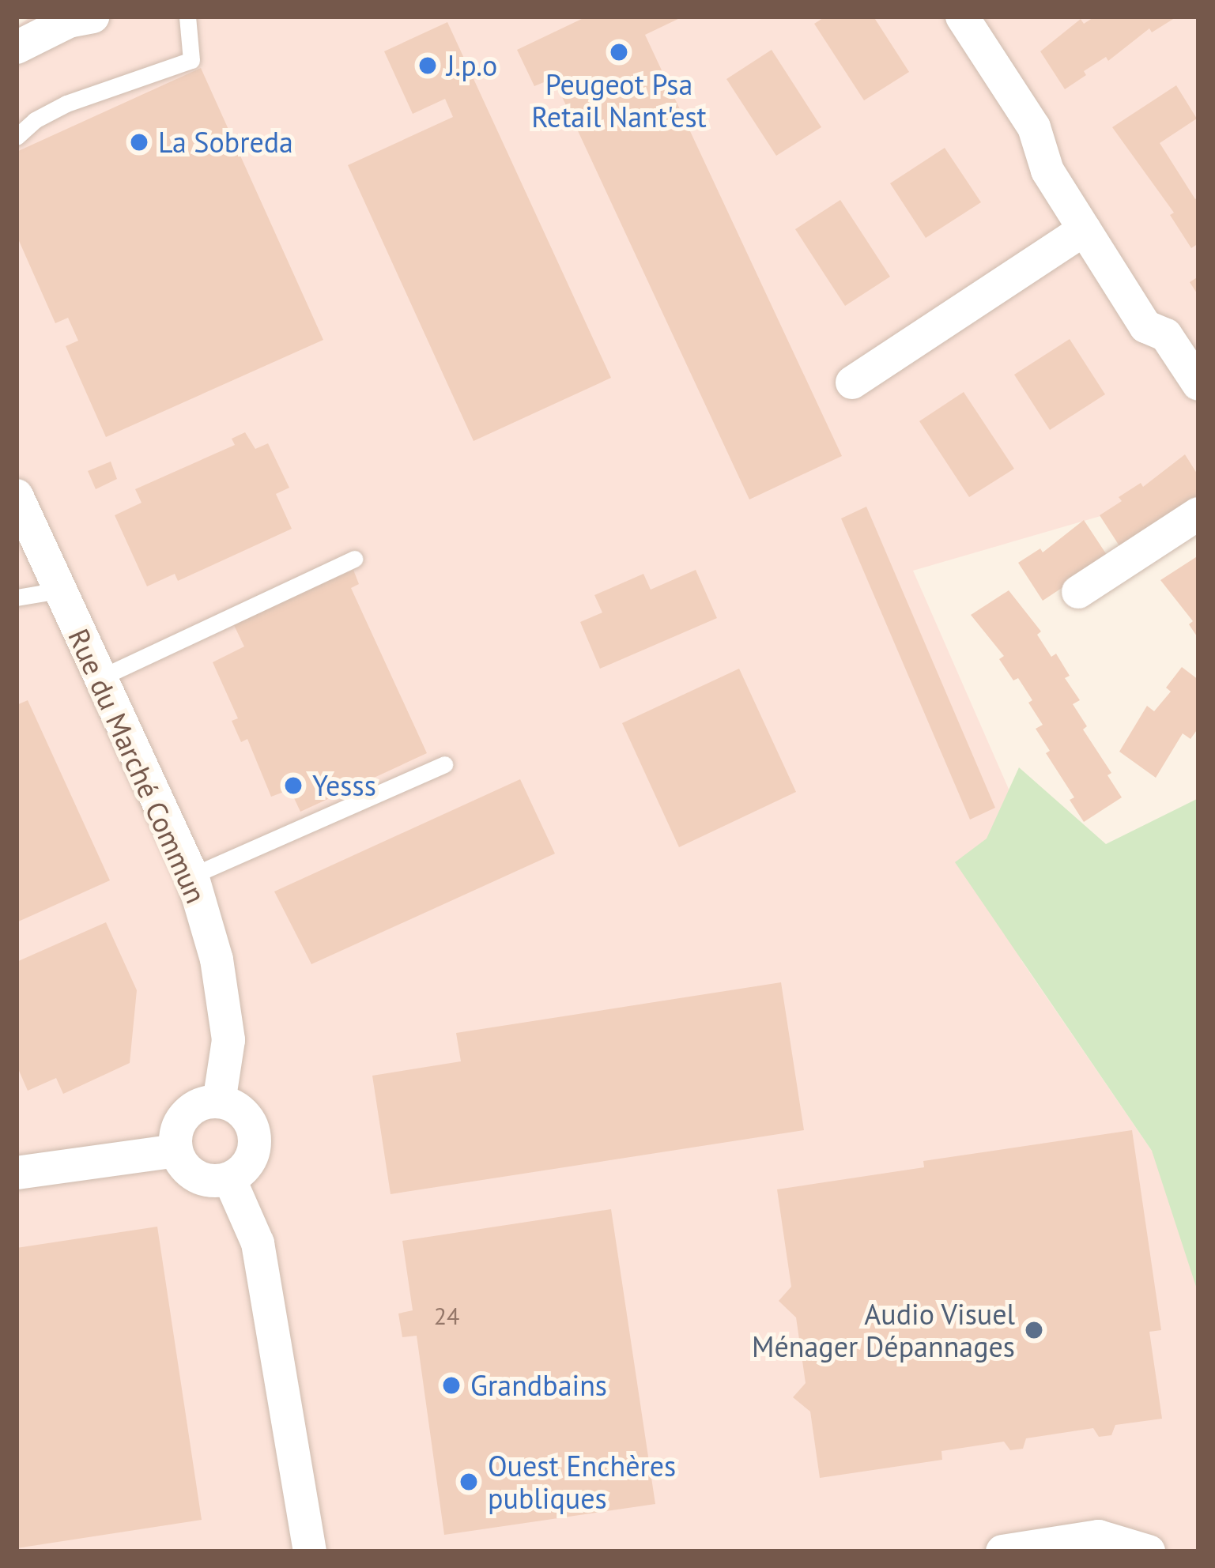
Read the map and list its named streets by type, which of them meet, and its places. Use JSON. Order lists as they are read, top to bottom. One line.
{"streets":{"street":["Rue du Marché Commun"]},"places":["Peugeot Psa Retail Nant'est","J.p.o","La Sobreda","Yesss","Audio Visuel Ménager Dépannages","Grandbains","Ouest Enchères publiques"],"house_numbers":["24"]}
